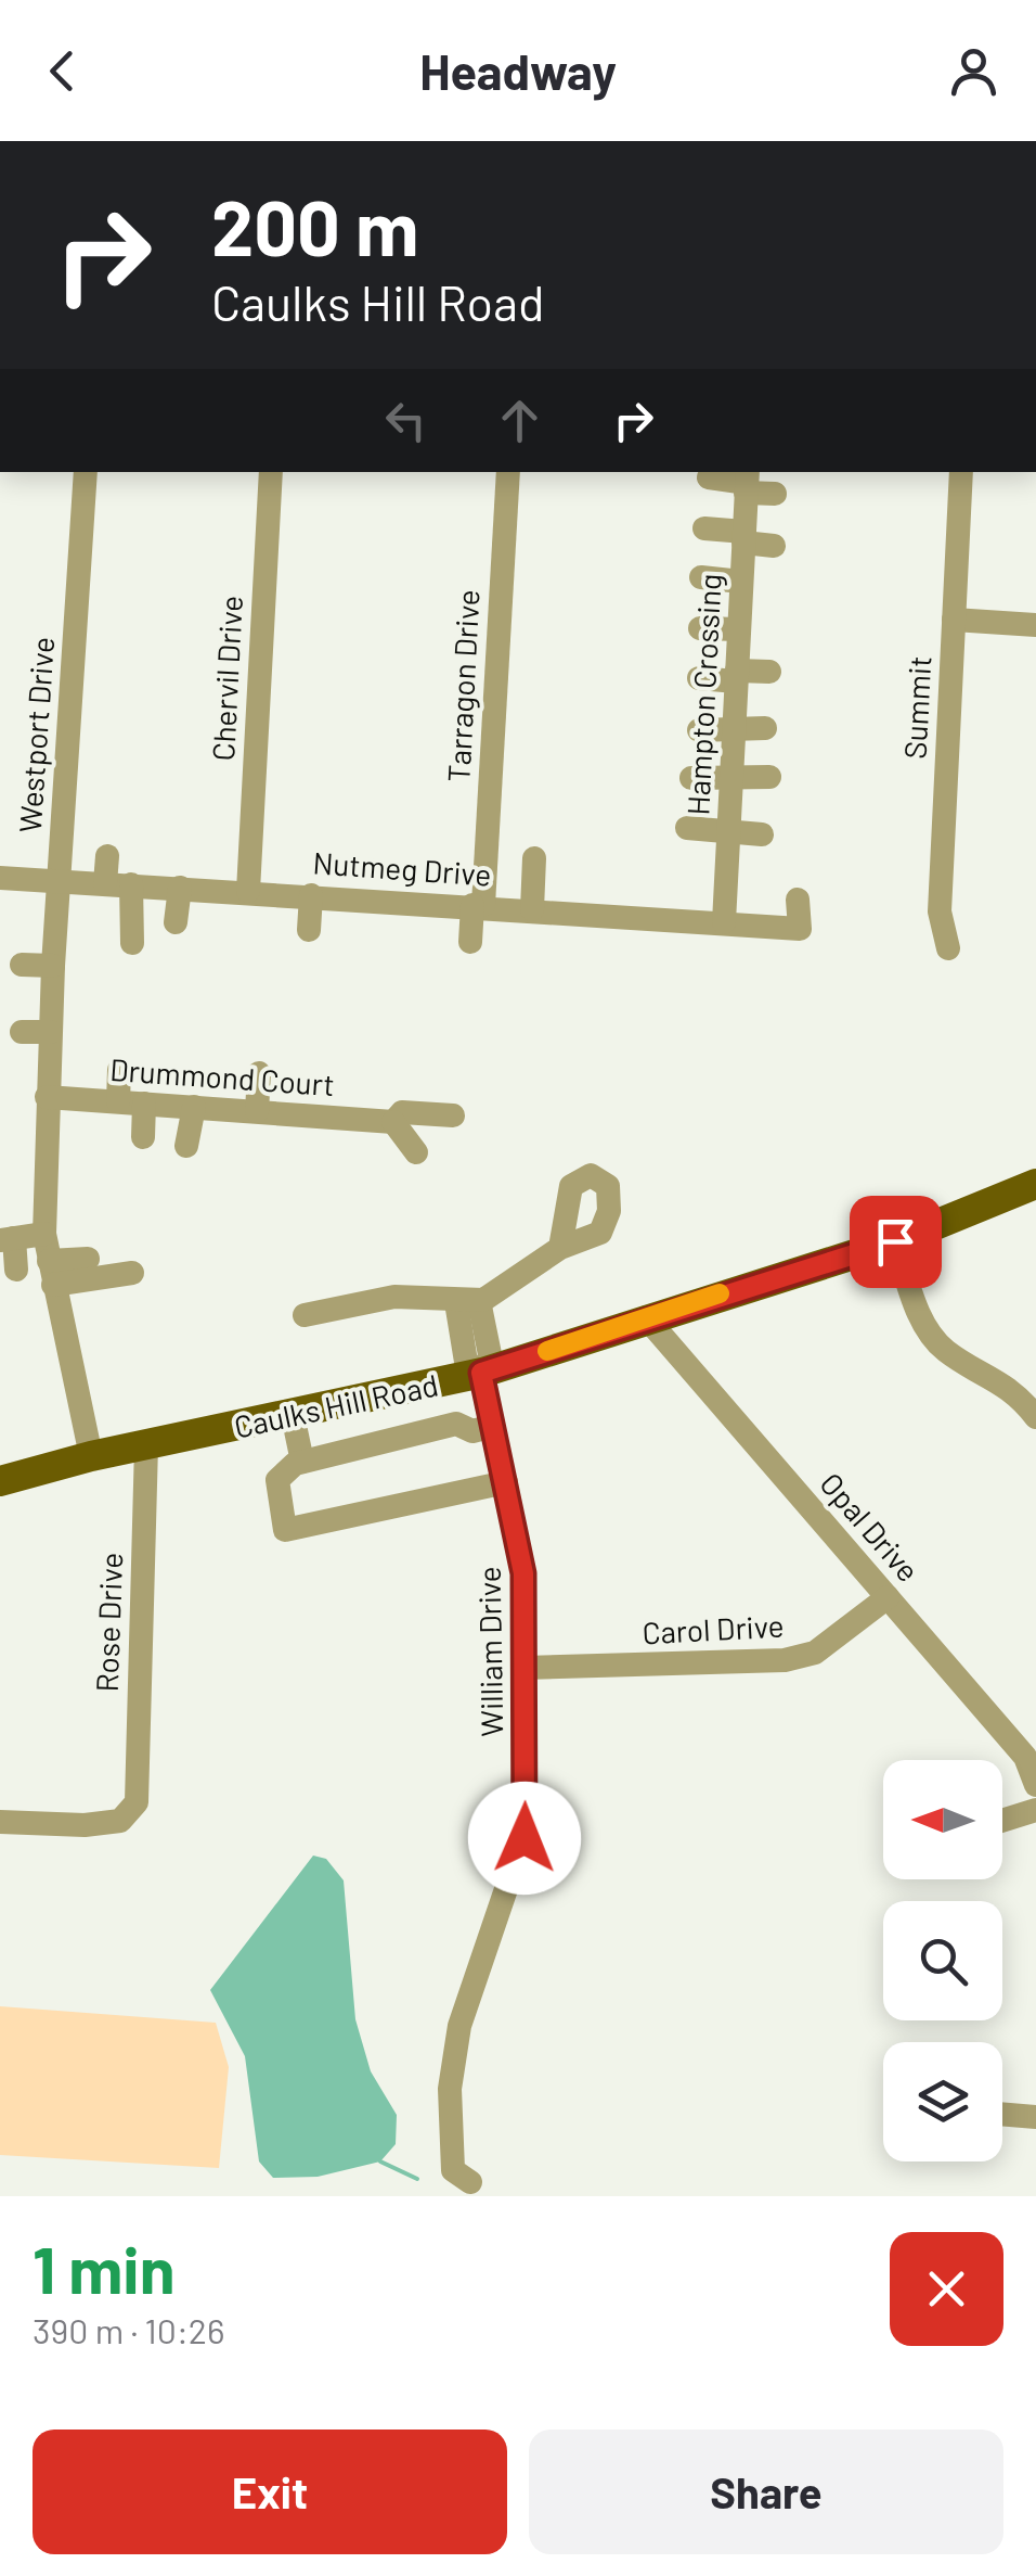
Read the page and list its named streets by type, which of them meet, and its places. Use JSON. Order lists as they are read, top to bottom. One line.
{"streets":{"main road":["Caulks Hill Road"],"street":["Chervil Drive","Tarragon Drive","Hampton Crossing","Summit","Westport Drive","Nutmeg Drive","Drummond Court","Opal Drive","Rose Drive","Carol Drive","William Drive"]},"crossings":[["Chervil Drive","Nutmeg Drive"],["Tarragon Drive","Nutmeg Drive"],["Hampton Crossing","Nutmeg Drive"],["Westport Drive","Nutmeg Drive"],["Westport Drive","Drummond Court"],["Westport Drive","Caulks Hill Road"],["Caulks Hill Road","Opal Drive"],["Caulks Hill Road","Rose Drive"],["Caulks Hill Road","William Drive"],["Opal Drive","Carol Drive"],["Carol Drive","William Drive"]],"north":"left","page":{"header":"Headway","turn":["200 m","Caulks Hill Road"],"heading":["1 min","390 m · 10:26"],"buttons":["Exit","Share"]}}
